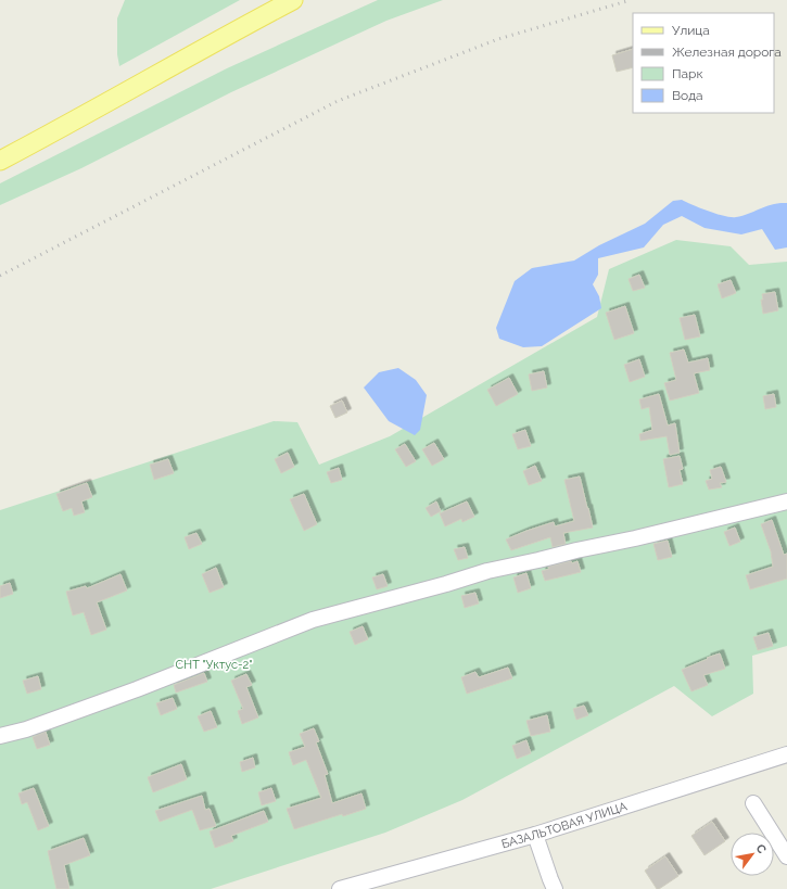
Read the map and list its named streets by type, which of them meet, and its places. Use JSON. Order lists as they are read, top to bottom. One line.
{"streets":{"street":["БАЗАЛЬТОВАЯ УЛИЦА"]},"parks":["СНТ \"Уктус-2\""],"legend":["Улица","Железная дорога","Парк","Вода"],"north":"top right"}
